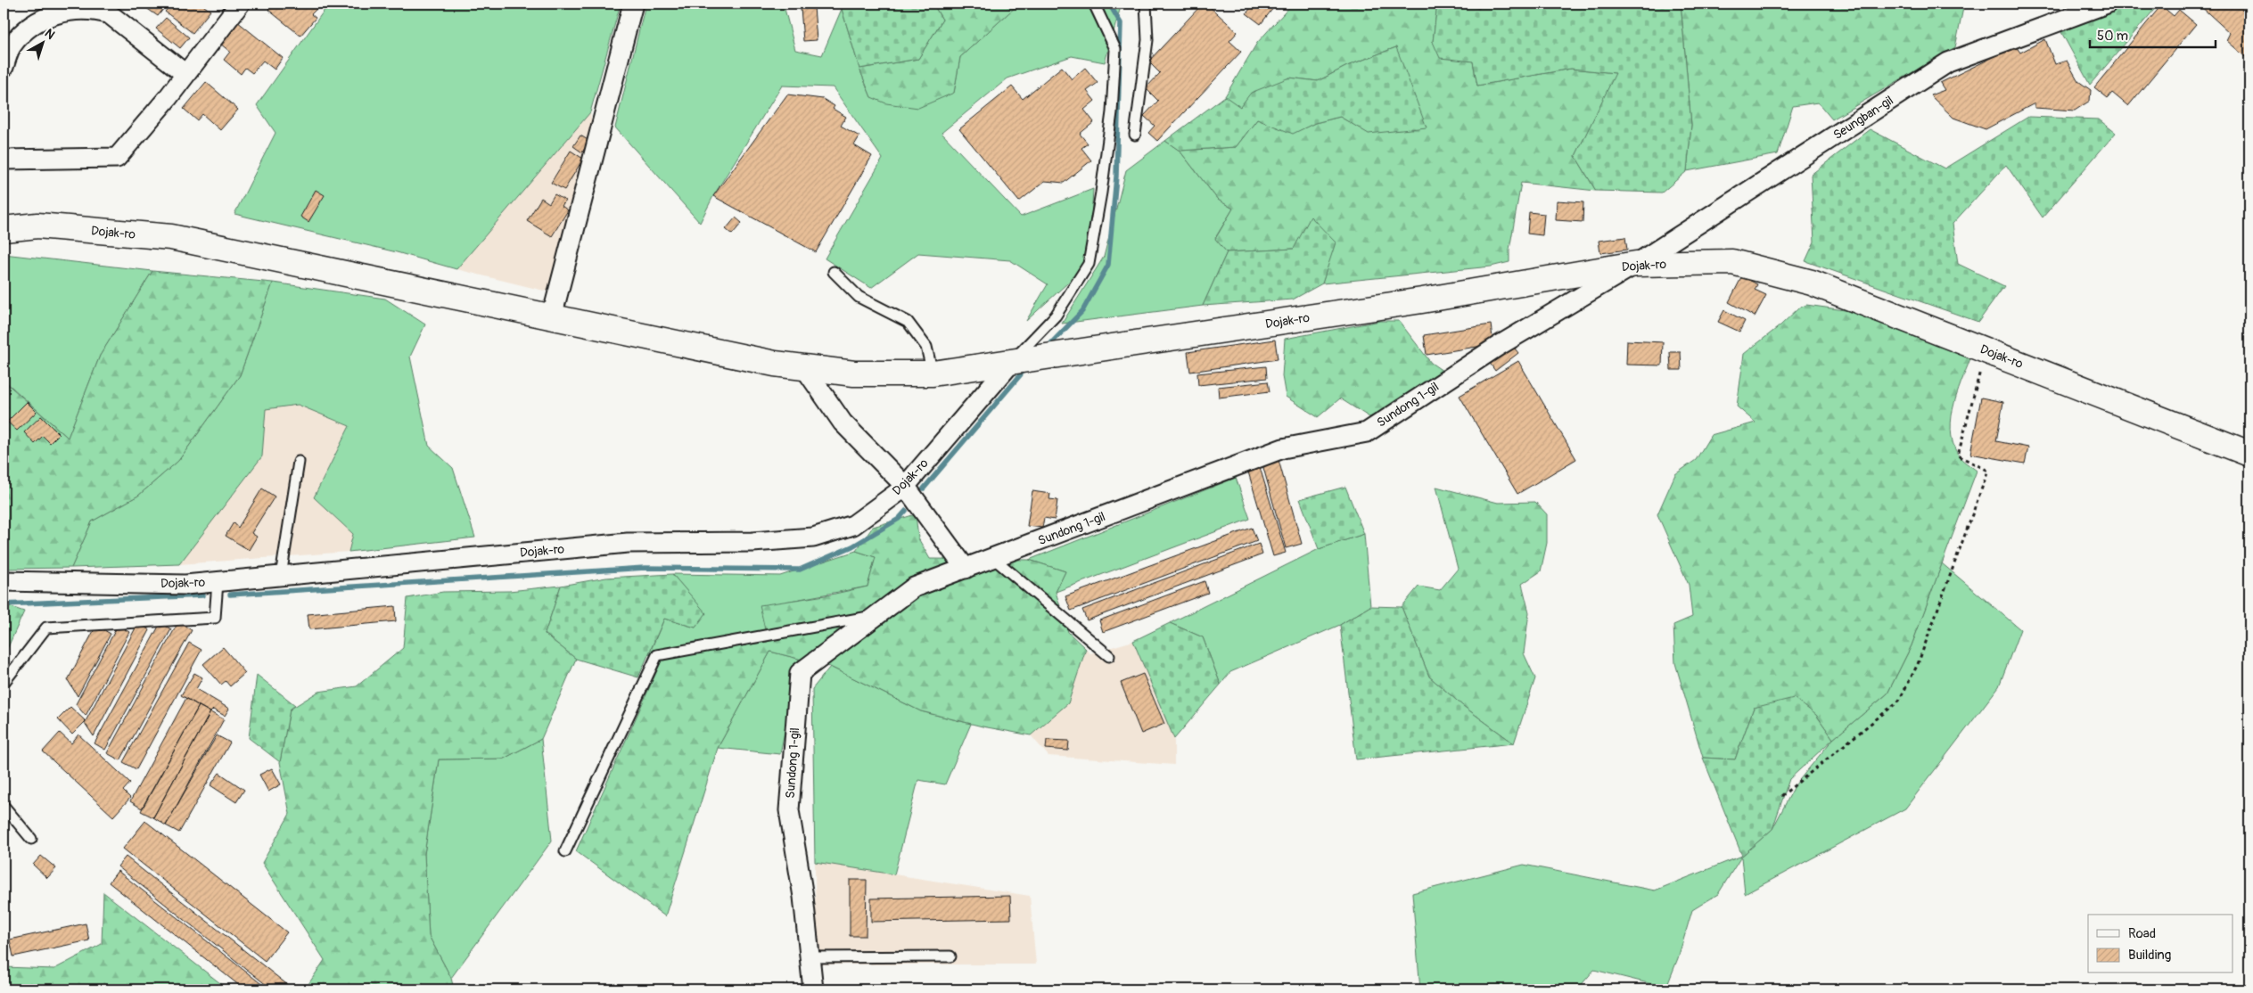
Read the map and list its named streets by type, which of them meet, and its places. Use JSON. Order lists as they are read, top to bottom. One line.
{"streets":{"street":["Seungban-gil","Dojak-ro","Sundong 1-gil"]},"crossings":[["Seungban-gil","Dojak-ro"],["Seungban-gil","Sundong 1-gil"],["Dojak-ro","Sundong 1-gil"]],"legend":["Road","Building"],"scale_bar":"50 m","north":"top right"}
